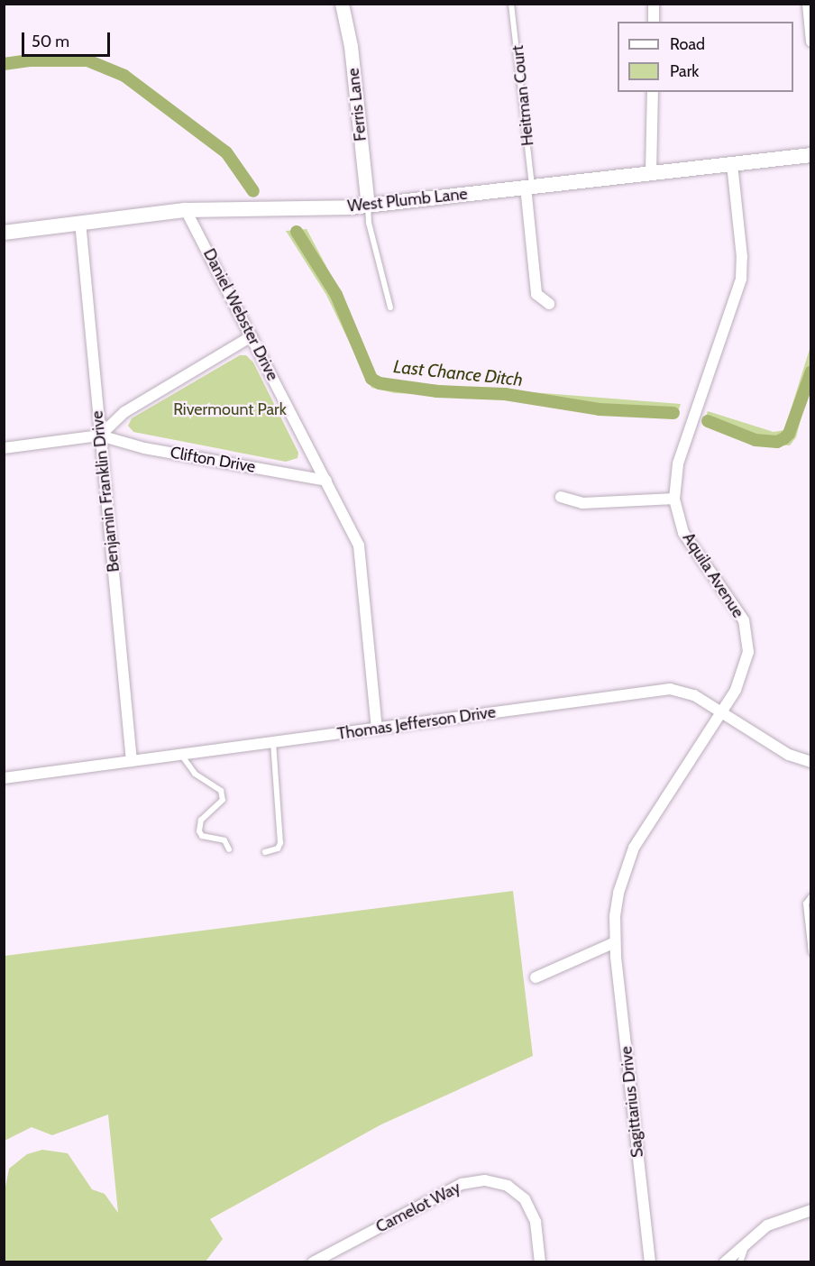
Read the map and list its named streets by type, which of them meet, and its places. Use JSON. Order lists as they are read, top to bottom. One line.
{"streets":{"main road":["West Plumb Lane"],"street":["Ferris Lane","Daniel Webster Drive","Clifton Drive","Benjamin Franklin Drive","Aquila Avenue","Thomas Jefferson Drive","Sagittarius Drive","Camelot Way"],"lane":["Heitman Court"]},"crossings":[["Heitman Court","West Plumb Lane"],["Ferris Lane","West Plumb Lane"],["West Plumb Lane","Daniel Webster Drive"],["West Plumb Lane","Benjamin Franklin Drive"],["West Plumb Lane","Aquila Avenue"],["Daniel Webster Drive","Clifton Drive"],["Daniel Webster Drive","Thomas Jefferson Drive"],["Clifton Drive","Benjamin Franklin Drive"],["Benjamin Franklin Drive","Thomas Jefferson Drive"],["Aquila Avenue","Thomas Jefferson Drive"],["Aquila Avenue","Sagittarius Drive"]],"water":["Last Chance Ditch"],"parks":["Rivermount Park"],"legend":["Road","Park"],"scale_bar":"50 m"}
